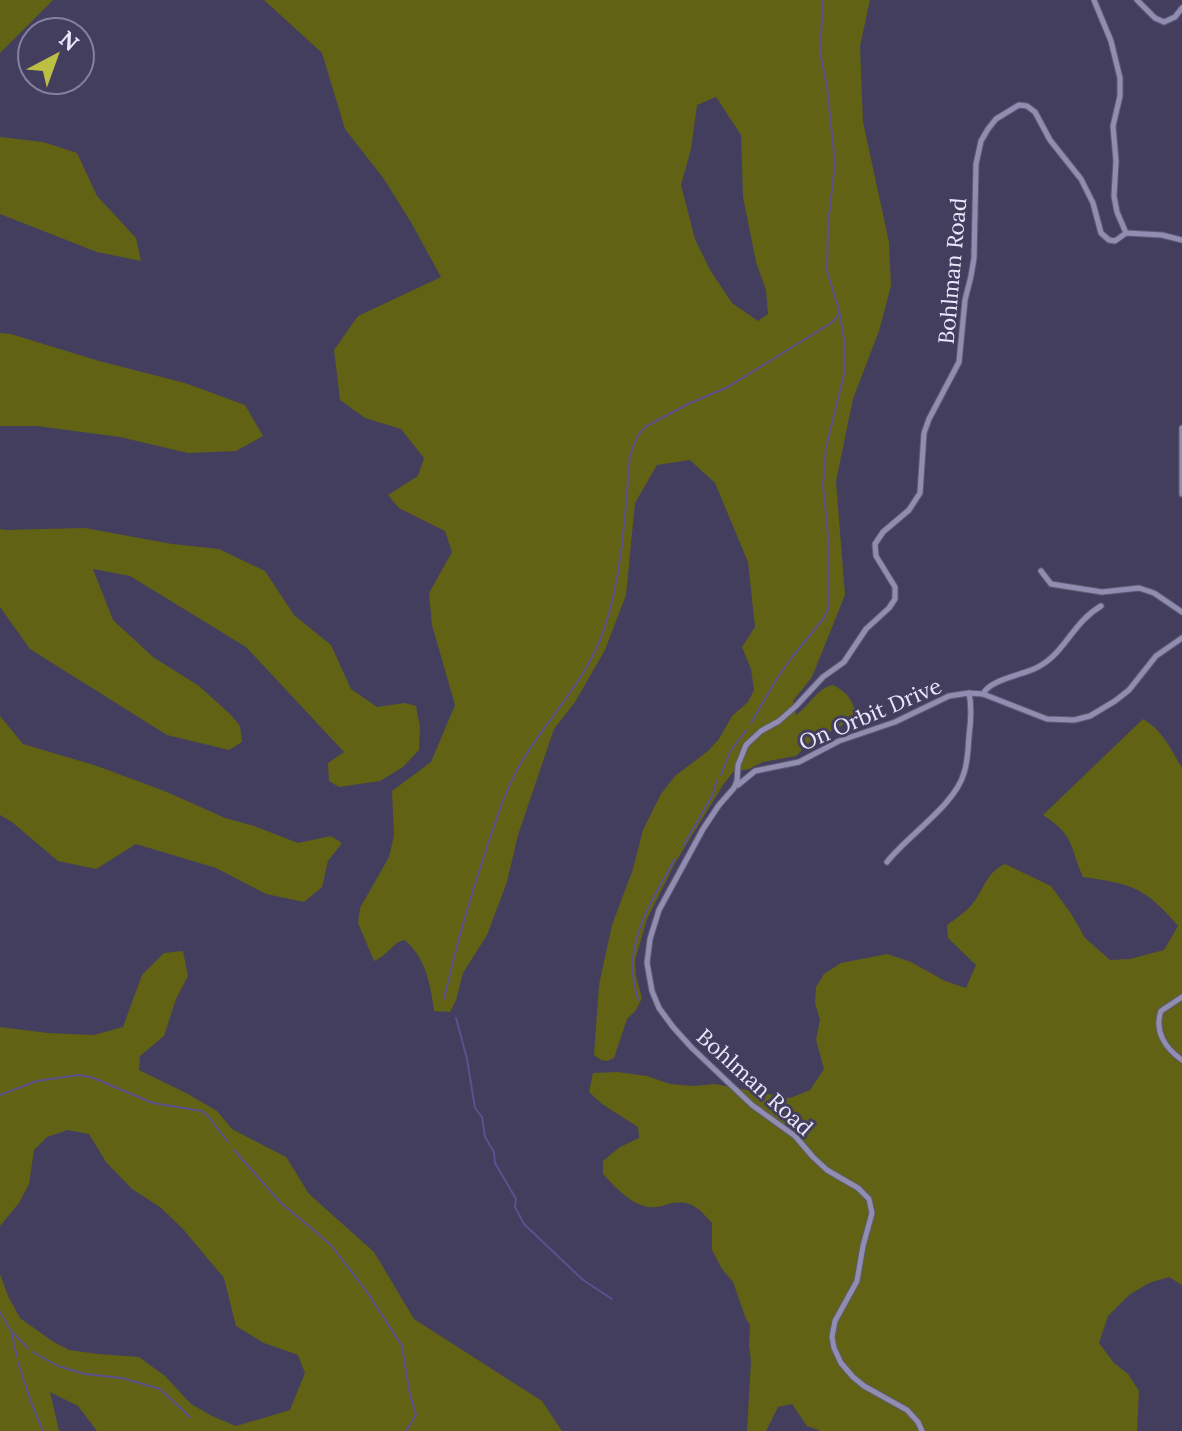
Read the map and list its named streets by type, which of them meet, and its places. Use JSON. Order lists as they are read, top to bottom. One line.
{"streets":{"street":["Bohlman Road","On Orbit Drive"]},"crossings":[["Bohlman Road","On Orbit Drive"]],"north":"top right"}
